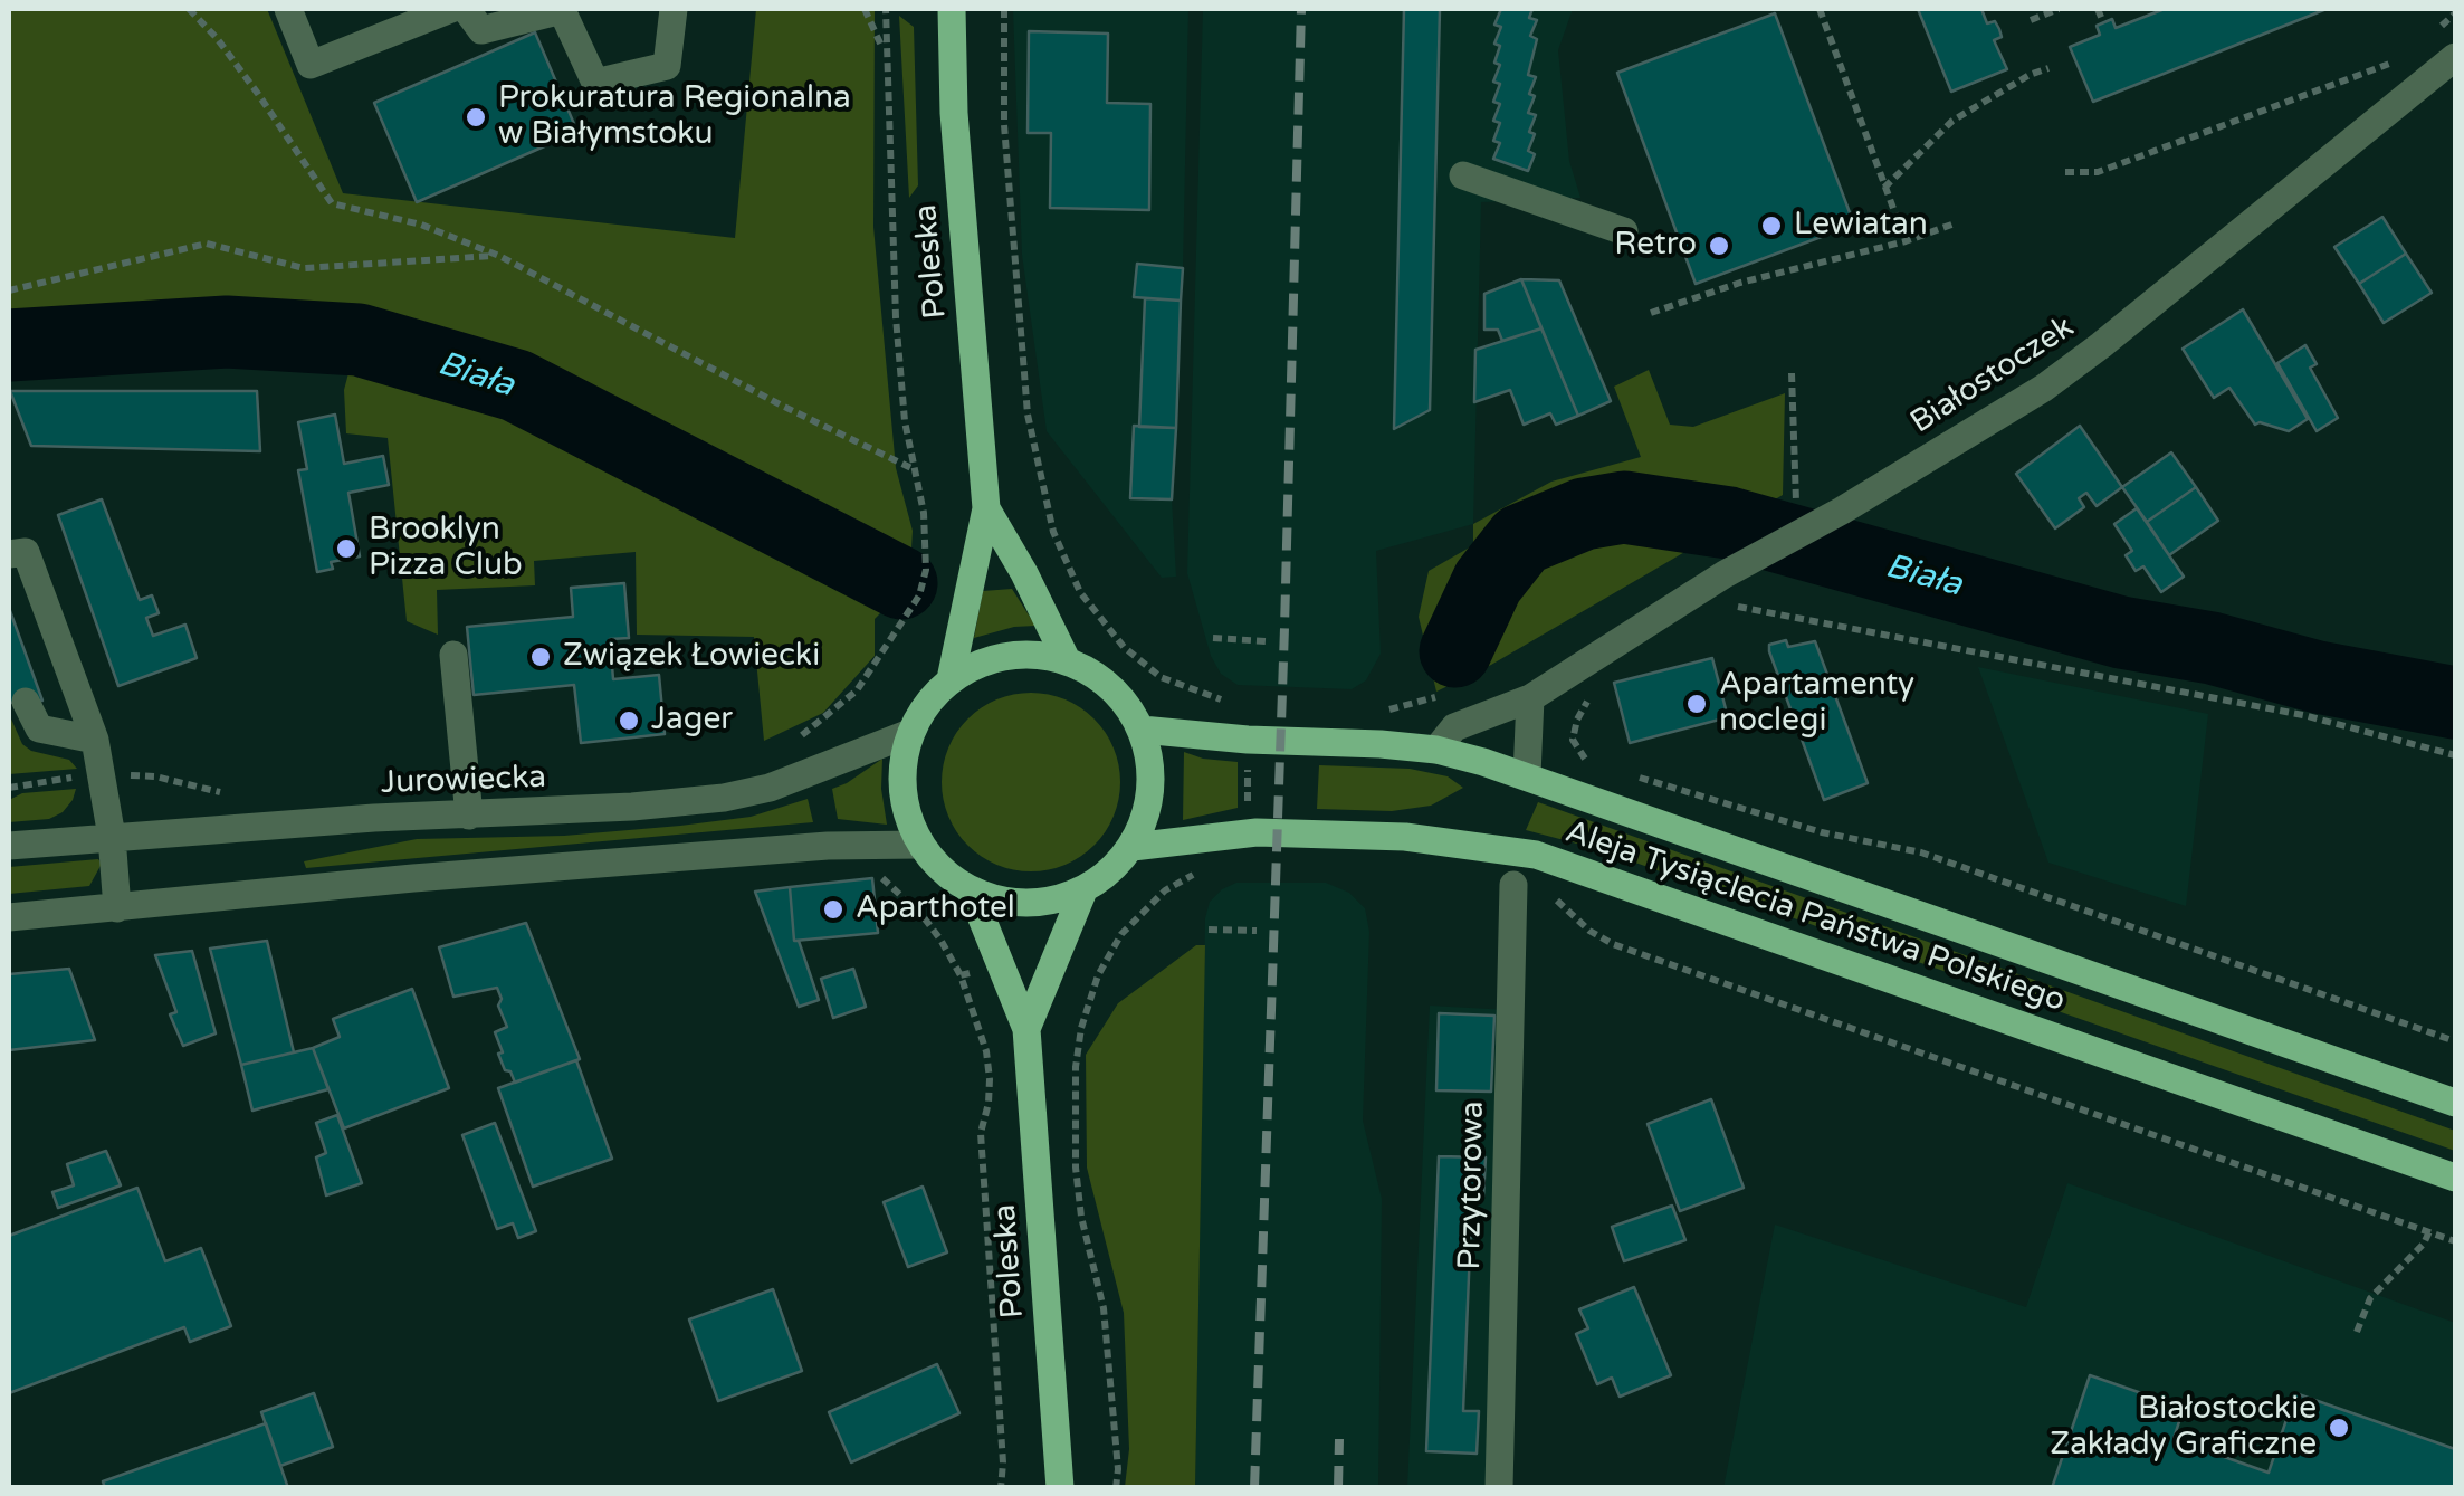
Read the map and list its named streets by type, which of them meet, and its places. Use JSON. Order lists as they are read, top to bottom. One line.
{"streets":{"main road":["Poleska","Aleja Tysiąclecia Państwa Polskiego"],"street":["Białostoczek","Jurowiecka","Przytorowa"]},"crossings":[["Poleska","Jurowiecka"],["Poleska","Aleja Tysiąclecia Państwa Polskiego"],["Białostoczek","Aleja Tysiąclecia Państwa Polskiego"],["Jurowiecka","Aleja Tysiąclecia Państwa Polskiego"]],"water":["Biała"],"places":["Prokuratura Regionalna w Białymstoku","Lewiatan","Retro","Brooklyn Pizza Club","Związek Łowiecki","Apartamenty noclegi","Jager","Aparthotel","Białostockie Zakłady Graficzne"]}
